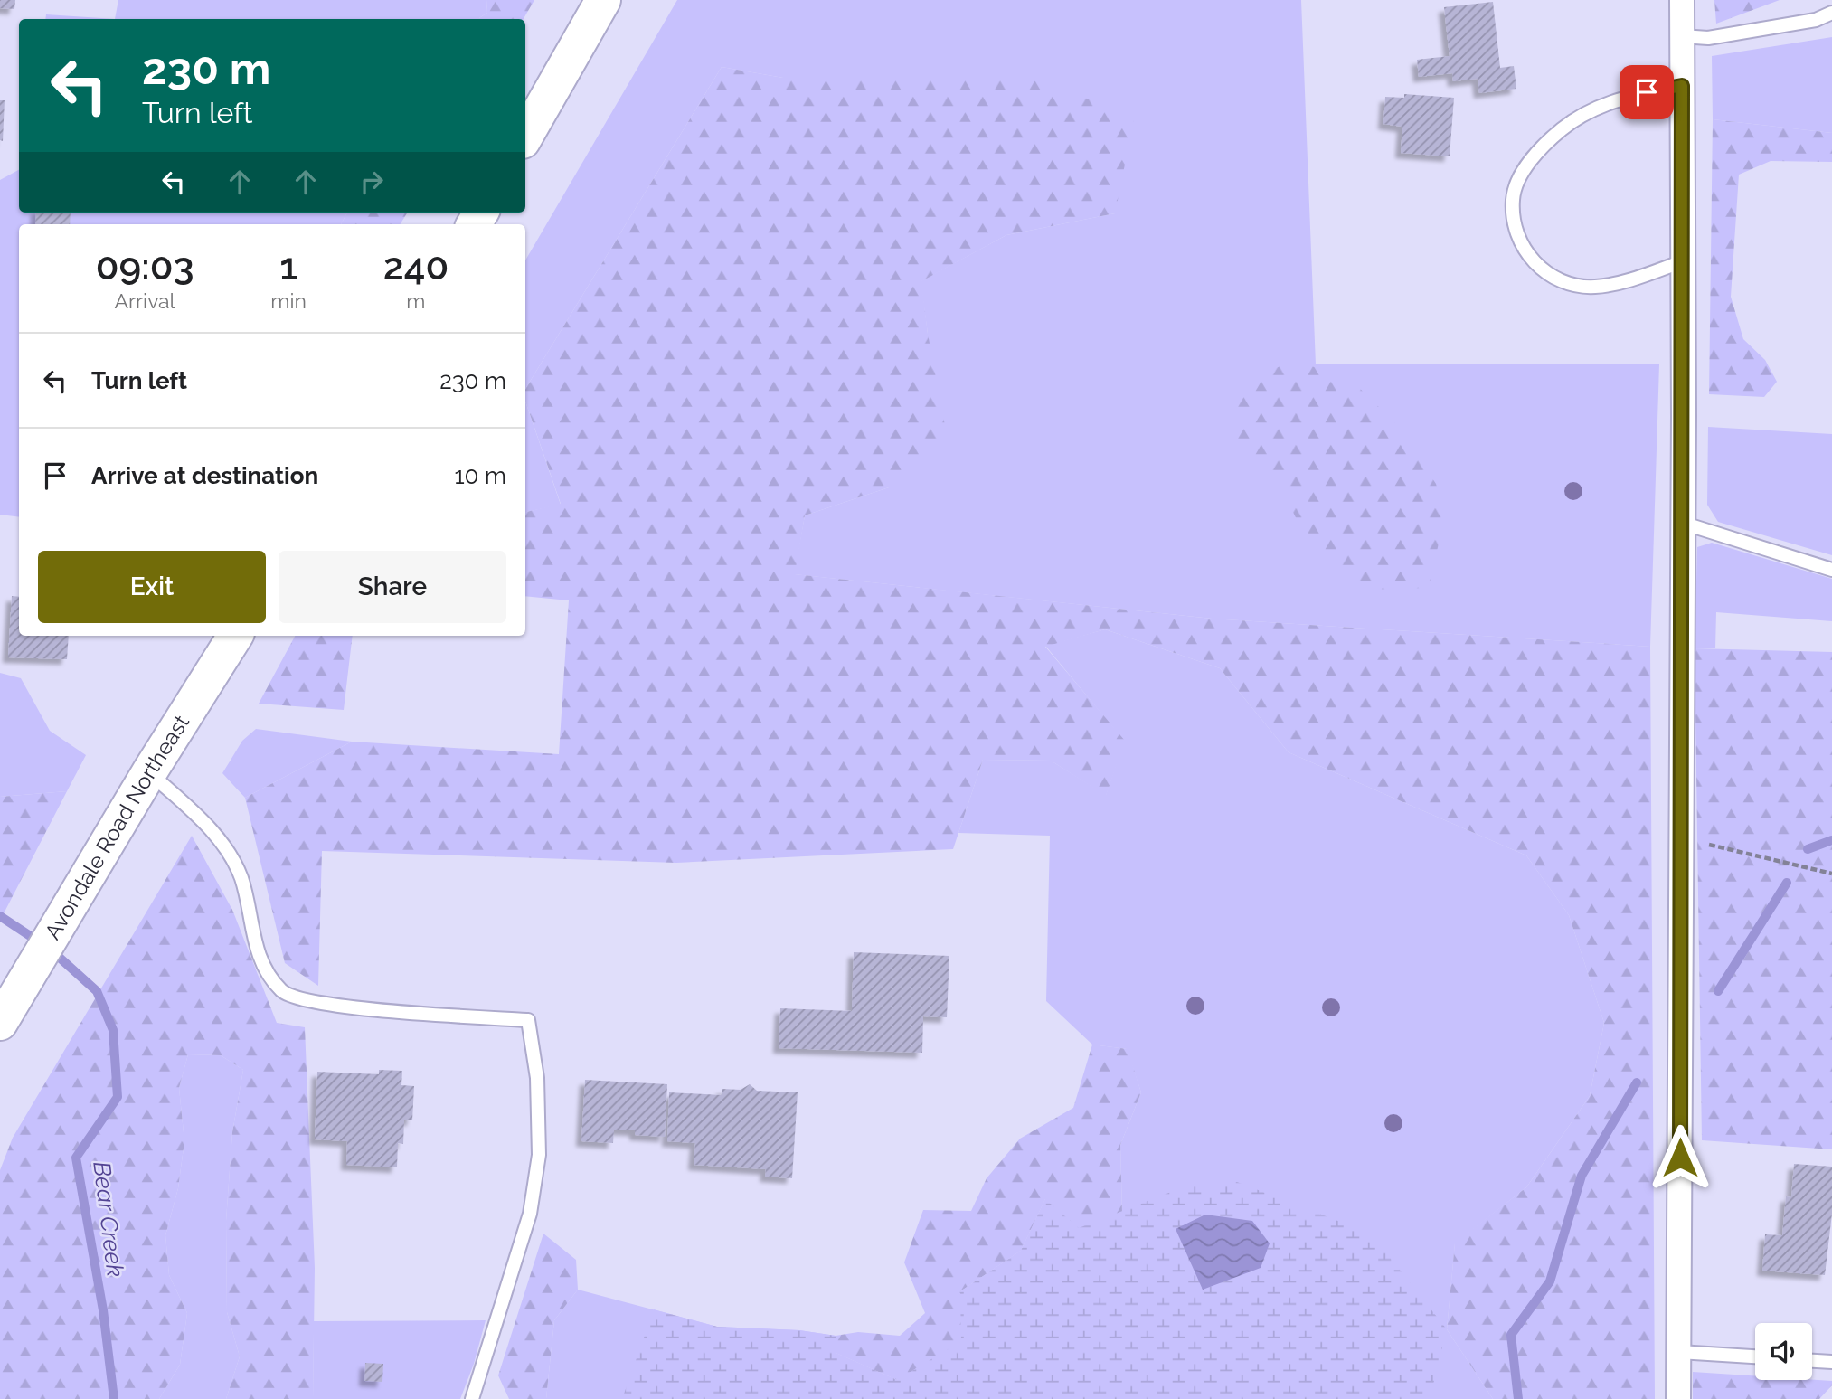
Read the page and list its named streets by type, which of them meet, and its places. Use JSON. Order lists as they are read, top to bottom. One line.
{"streets":{"main road":["Avondale Road Northeast"]},"water":["Bear Creek"],"page":{"turn":["230 m","Turn left"],"eta":["09:03","Arrival","1","min","240","m"],"list":[{"name":"Turn left","value":"230 m"},{"name":"Arrive at destination","value":"10 m"}],"buttons":["Exit","Share"]}}
